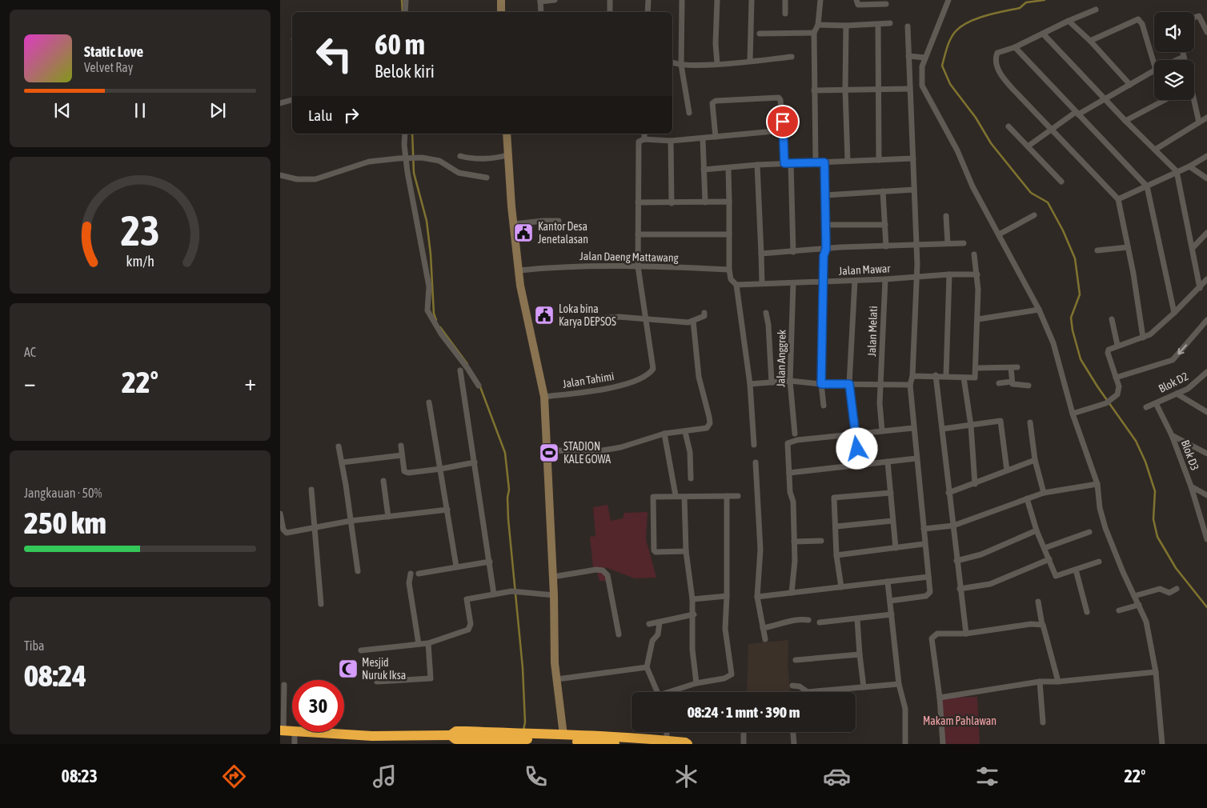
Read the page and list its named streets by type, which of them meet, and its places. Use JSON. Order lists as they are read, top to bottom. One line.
{"streets":{"street":["Jalan Daeng Mattawang","Jalan Mawar","Jalan Melati","Jalan Anggrek","Jalan Tahimi","Blok D2","Blok D3"]},"crossings":[["Jalan Mawar","Jalan Melati"],["Jalan Mawar","Jalan Anggrek"],["Blok D2","Blok D3"]],"parks":["Makam Pahlawan"],"places":{"public building":["Kantor Desa Jenetalasan","Loka bina Karya DEPSOS"],"sports":["STADION KALE GOWA"],"mosque":["Mesjid Nuruk Iksa"]},"page":{"turn":["60 m","Belok kiri"],"song":["Static Love","Velvet Ray"],"then":"Lalu","tile":["AC",["Jangkauan · 50%","250 km"],["Tiba","08:24"]],"heat":["−","22°","+"],"limit":"30","trip":"08:24 · 1 mnt · 390 m","tabs":["08:23","22°"],"gauge":["23","km/h"]}}
